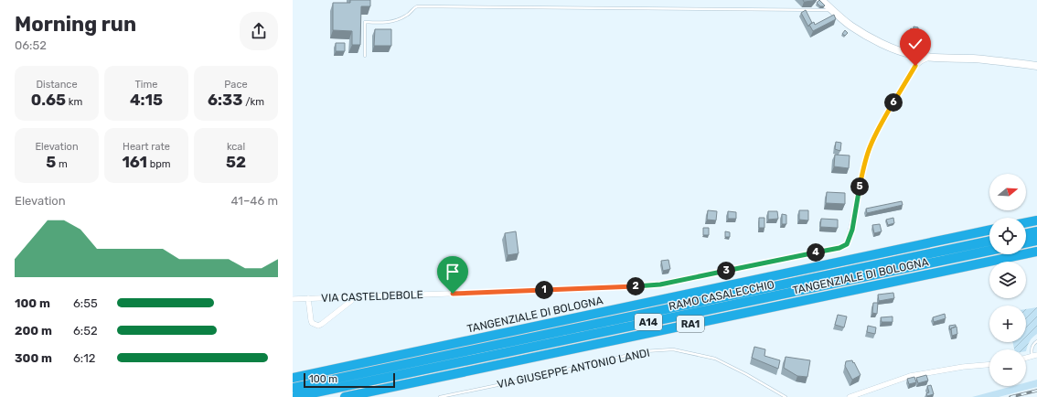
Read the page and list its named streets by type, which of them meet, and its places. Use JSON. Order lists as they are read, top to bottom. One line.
{"streets":{"highway":["TANGENZIALE DI BOLOGNA","RAMO CASALECCHIO","A14","RA1"],"street":["VIA CASTELDEBOLE"],"lane":["VIA GIUSEPPE ANTONIO LANDI"]},"scale_bar":"100 m","north":"right","page":{"heading":["Morning run","06:52"],"stats":[["Distance","0.65 km"],["Time","4:15"],["Pace","6:33 /km"],["Elevation","5 m"],["Heart rate","161 bpm"],["kcal","52"]],"pins":["6","5","4","3","2","1"],"map_buttons":["+","−"],"chart":["Elevation","41–46 m"],"list":[{"name":"100 m","note":"6:55"},{"name":"200 m","note":"6:52"},{"name":"300 m","note":"6:12"}],"scale":"100 m"}}
